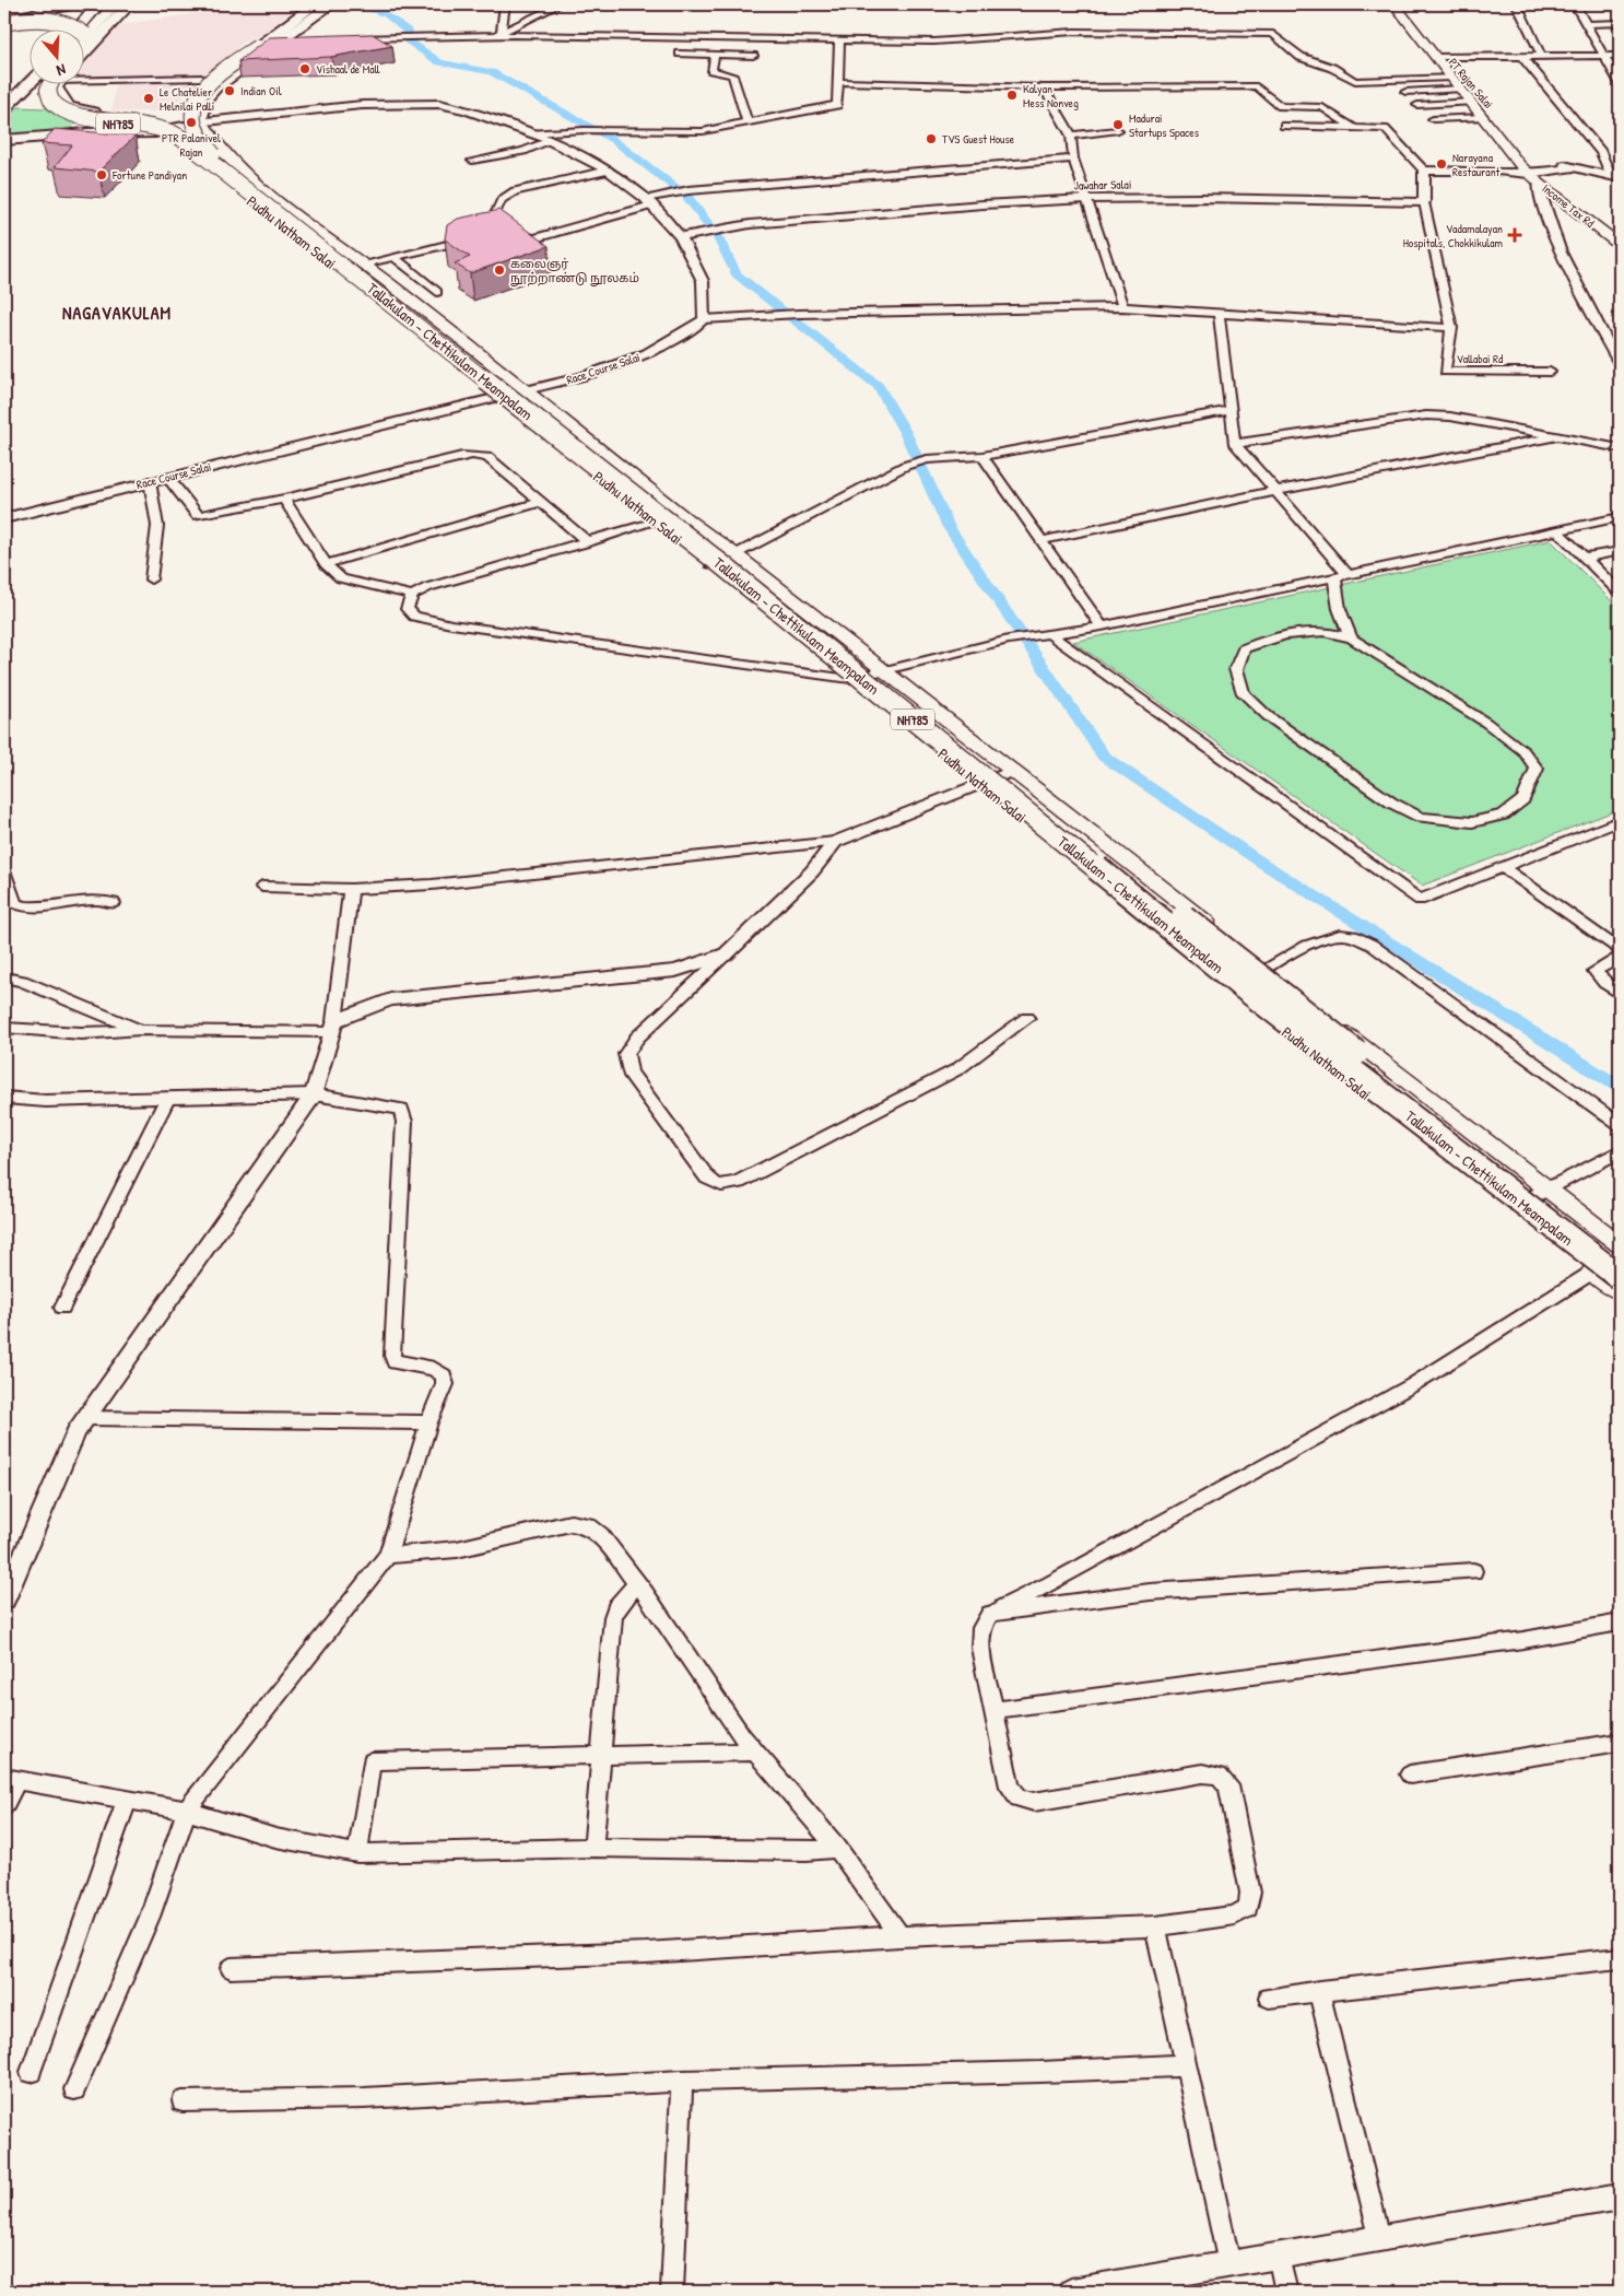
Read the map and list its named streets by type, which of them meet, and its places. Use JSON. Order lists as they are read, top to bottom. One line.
{"streets":{"highway":["NH785","Tallakulam - Chettikulam Meampalam"],"main road":["PT Rajan Salai","Income Tax Rd","Pudhu Natham Salai"],"street":["Jawahar Salai","Vallabai Rd","Race Course Salai"]},"crossings":[["PT Rajan Salai","Income Tax Rd"],["Jawahar Salai","Vallabai Rd"],["Pudhu Natham Salai","Race Course Salai"]],"districts":["NAGAVAKULAM"],"places":{"other":["Vishaal de Mall","Indian Oil","Kalyan Mess Nonveg","Le Chatelier Melnilai Palli","PTR Palanivel Rajan","Madurai Startups Spaces","TVS Guest House","Narayana Restaurant","Fortune Pandiyan","கலைஞர் நூற்றாண்டு நூலகம்"],"health":["Vadamalayan Hospitals, Chokkikulam"]},"north":"bottom"}
